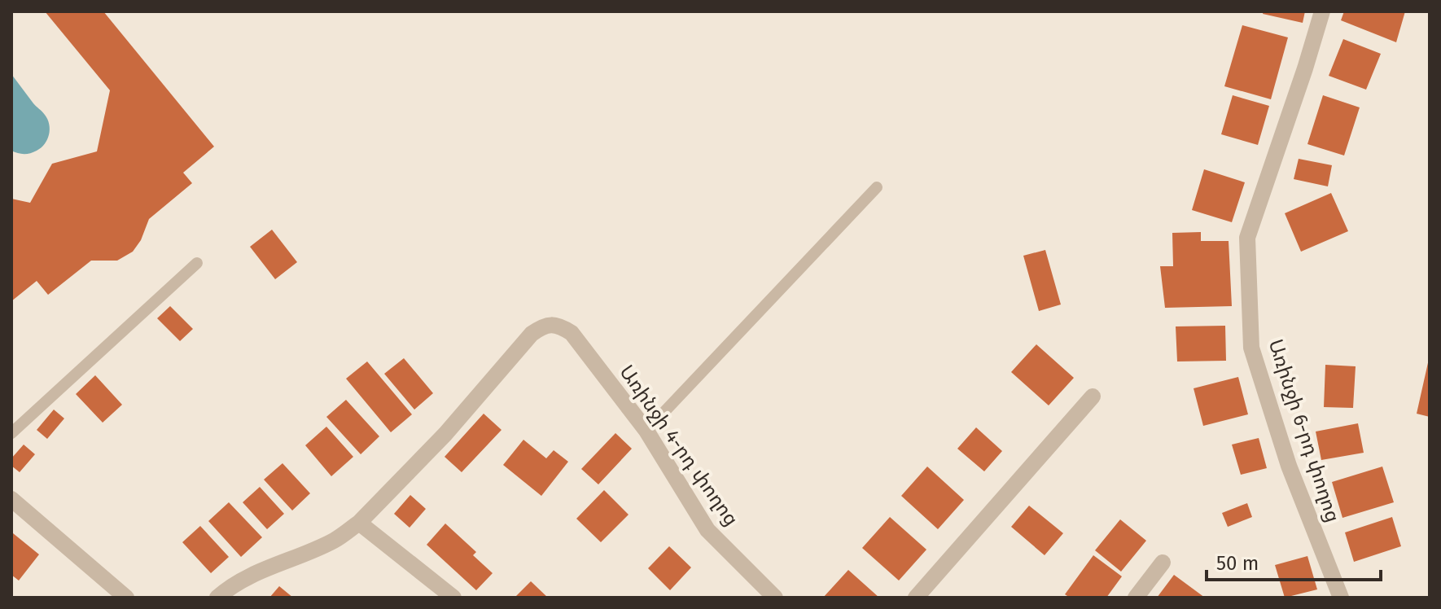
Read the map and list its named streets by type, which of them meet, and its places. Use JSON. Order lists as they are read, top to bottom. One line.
{"streets":{"street":["Առինջի 6-րդ փողոց","Առինջի 4-րդ փողոց"]},"scale_bar":"50 m"}
